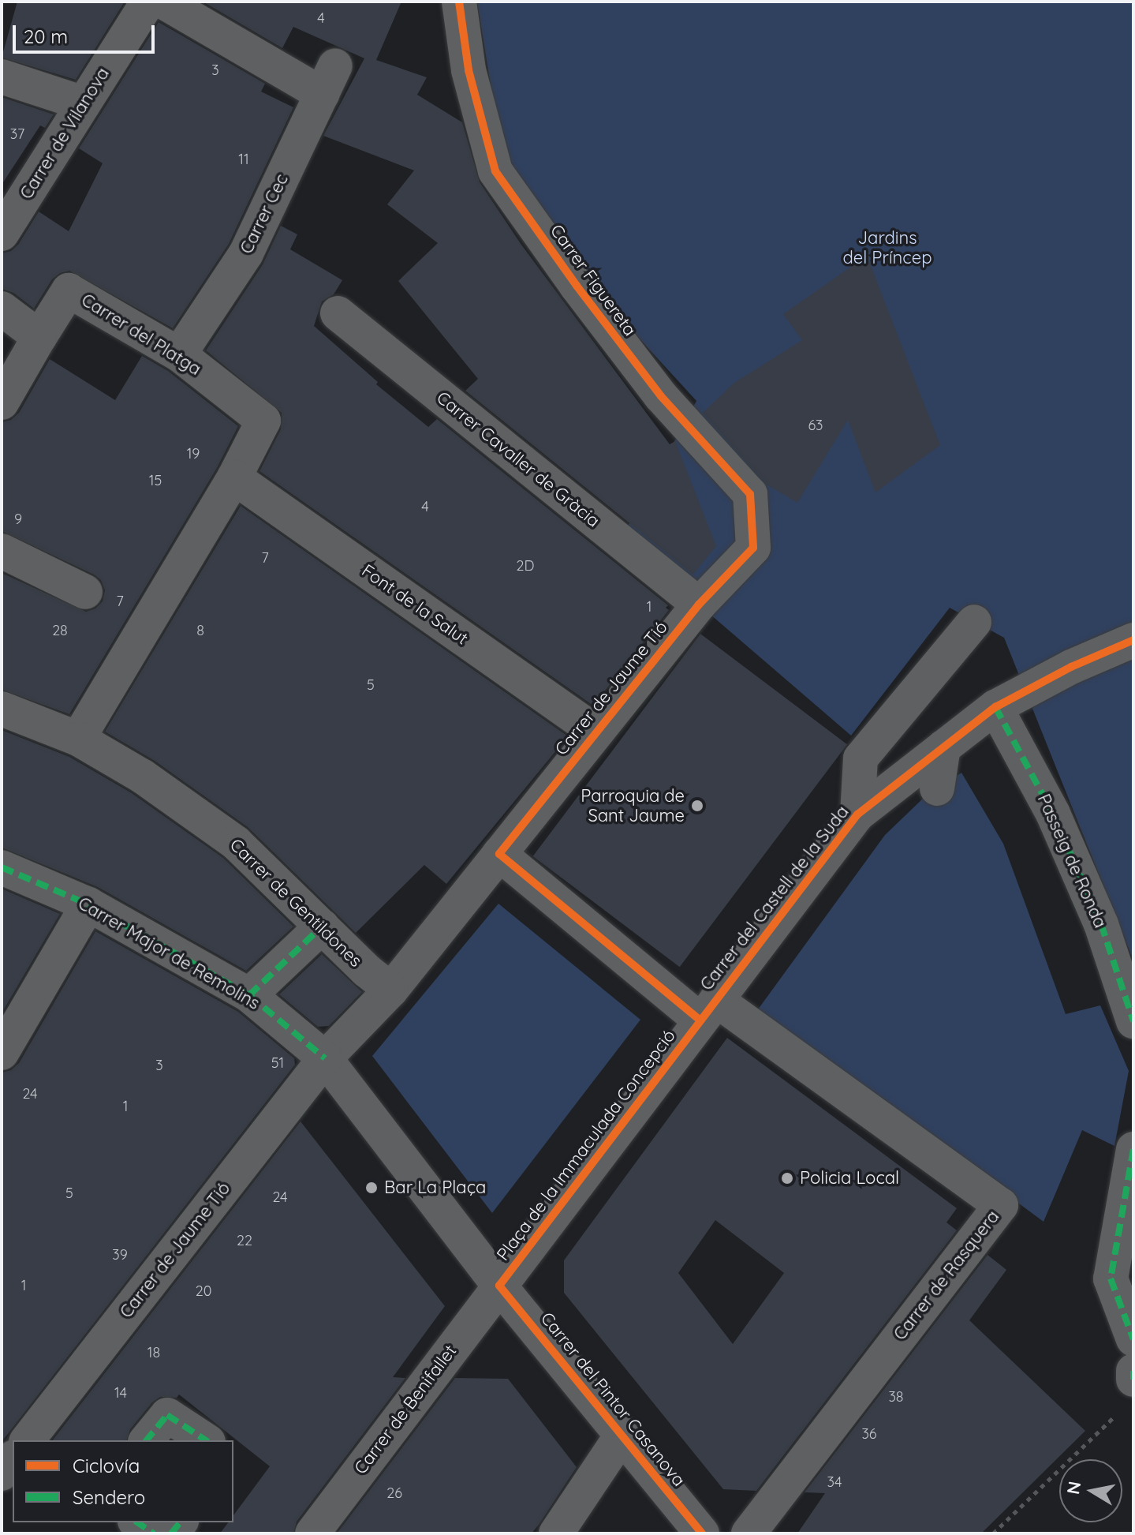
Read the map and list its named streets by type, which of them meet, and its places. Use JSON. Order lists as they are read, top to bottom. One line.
{"streets":{"street":["Carrer de Vilanova","Carrer Cec","Carrer Figuereta","Carrer del Platga","Carrer Cavaller de Gràcia","Font de la Salut","Carrer de Jaume Tió","Passeig de Ronda","Carrer del Castell de la Suda","Carrer de Gentildones","Carrer Major de Remolins","Plaça de la Immaculada Concepció","Carrer de Rasquera","Carrer del Pintor Casanova","Carrer de Benifallet"]},"crossings":[["Carrer Cec","Carrer del Platga"],["Carrer Figuereta","Carrer de Jaume Tió"],["Carrer del Platga","Font de la Salut"],["Carrer Cavaller de Gràcia","Carrer de Jaume Tió"],["Font de la Salut","Carrer de Jaume Tió"],["Carrer de Jaume Tió","Carrer Major de Remolins"],["Carrer de Jaume Tió","Plaça de la Immaculada Concepció"],["Passeig de Ronda","Carrer del Castell de la Suda"],["Carrer del Castell de la Suda","Plaça de la Immaculada Concepció"],["Carrer del Castell de la Suda","Carrer de Rasquera"],["Carrer Major de Remolins","Plaça de la Immaculada Concepció"],["Plaça de la Immaculada Concepció","Carrer de Rasquera"],["Plaça de la Immaculada Concepció","Carrer del Pintor Casanova"],["Plaça de la Immaculada Concepció","Carrer de Benifallet"],["Carrer del Pintor Casanova","Carrer de Benifallet"]],"parks":["Jardins del Príncep"],"places":["Parroquia de Sant Jaume","Policia Local","Bar La Plaça"],"house_numbers":["4","3","37","11","63","19","15","4","9","7","2D","7","1","28","8","5","51","3","24","1","5","24","22","39","1","20","18","14","38","36","34","26"],"legend":["Ciclovía","Sendero"],"scale_bar":"20 m","north":"left"}
